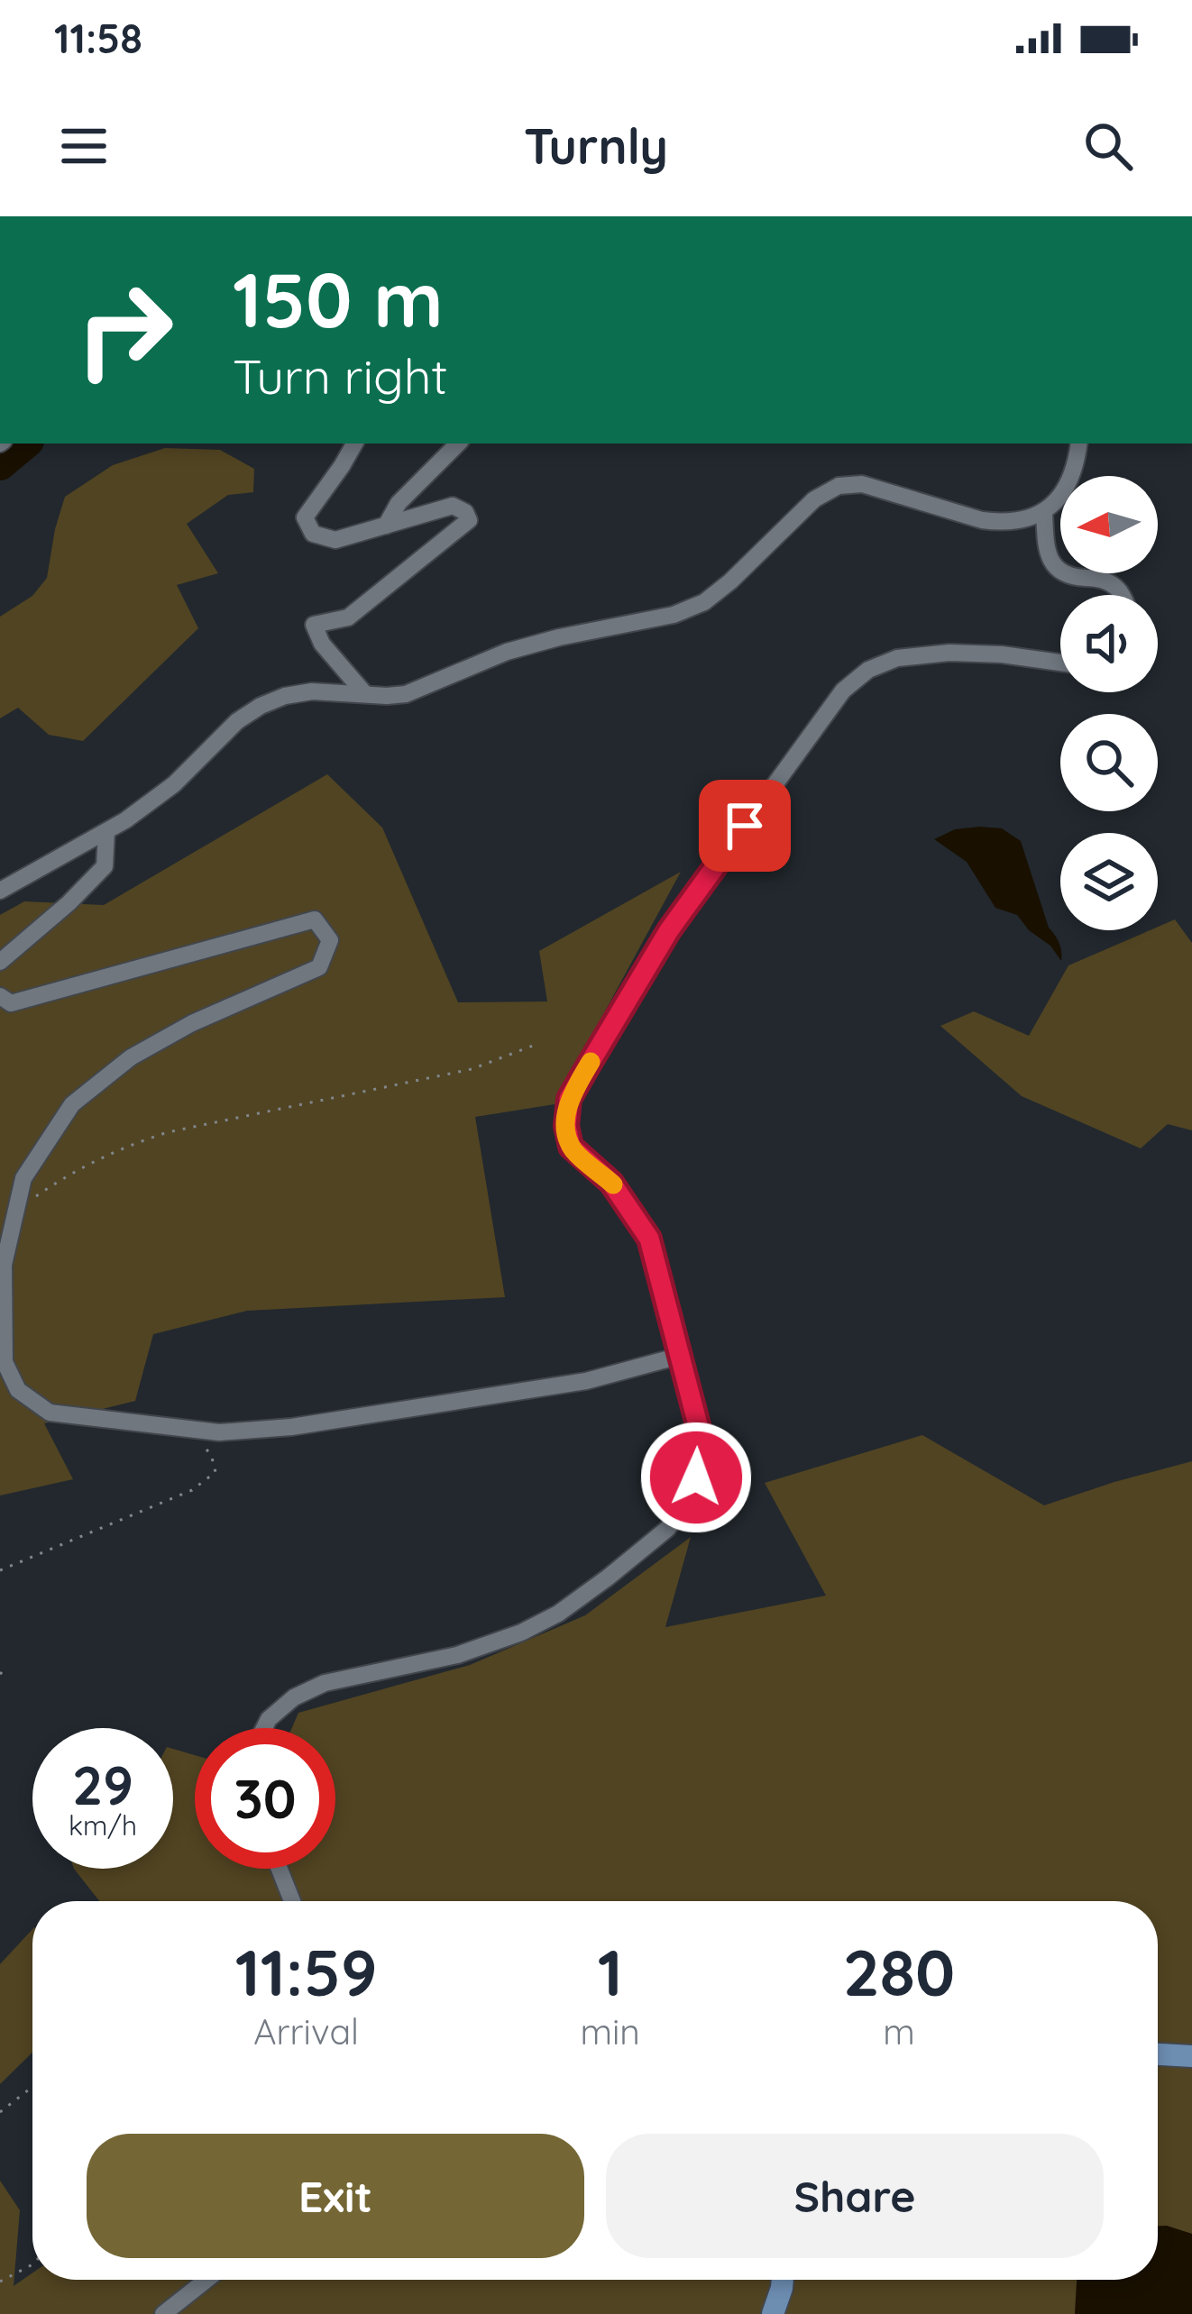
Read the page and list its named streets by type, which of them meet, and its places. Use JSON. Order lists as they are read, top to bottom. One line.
{"north":"left","page":{"status":"11:58","header":"Turnly","turn":["150 m","Turn right"],"speed":"29 km/h","limit":"30","eta":["11:59","Arrival","1","min","280","m"],"buttons":["Exit","Share"]}}
